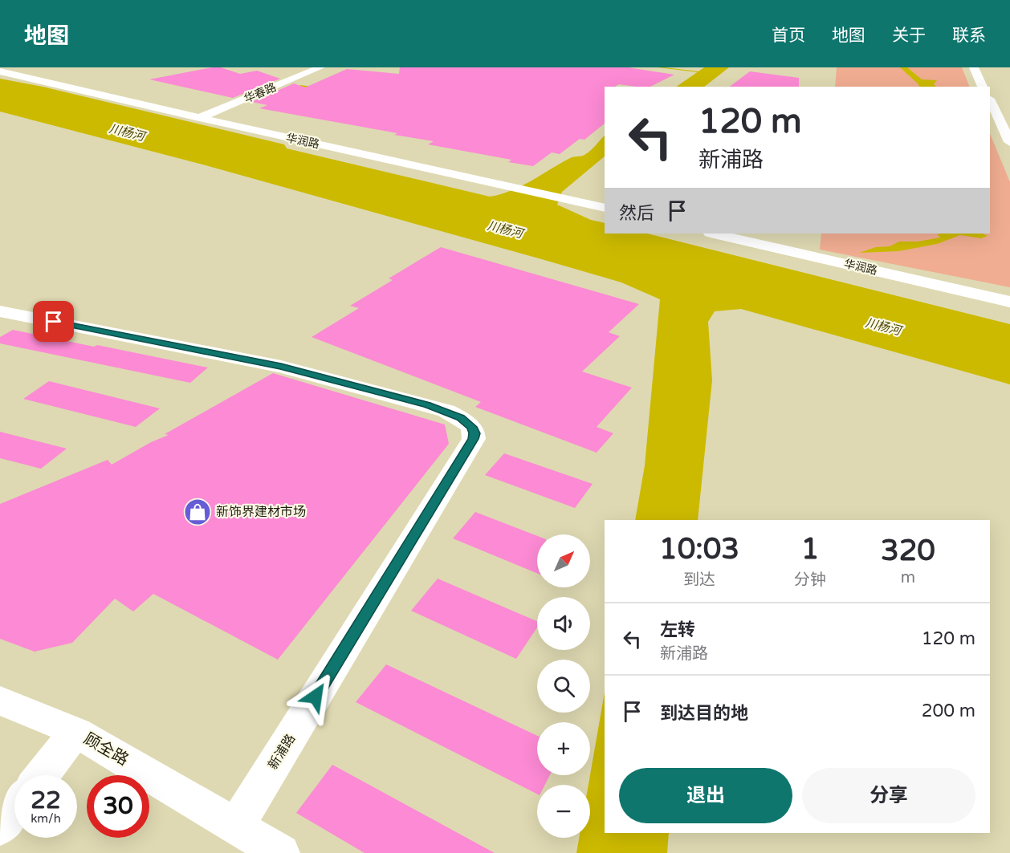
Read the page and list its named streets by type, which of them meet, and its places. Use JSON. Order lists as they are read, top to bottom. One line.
{"streets":{"street":["华春路","华润路","顾全路","新浦路"]},"crossings":[["华春路","华润路"],["顾全路","新浦路"]],"water":["川杨河"],"places":{"shop":["新饰界建材市场"]},"north":"top right","page":{"header":"地图","nav":["首页","地图","关于","联系"],"turn":["120 m","新浦路"],"then":"然后","eta":["10:03","到达","1","分钟","320","m"],"map_buttons":["+","−"],"list":[{"name":"左转","note":"新浦路","value":"120 m"},{"name":"到达目的地","value":"200 m"}],"buttons":["退出","分享"],"speed":"22 km/h","limit":"30"}}
